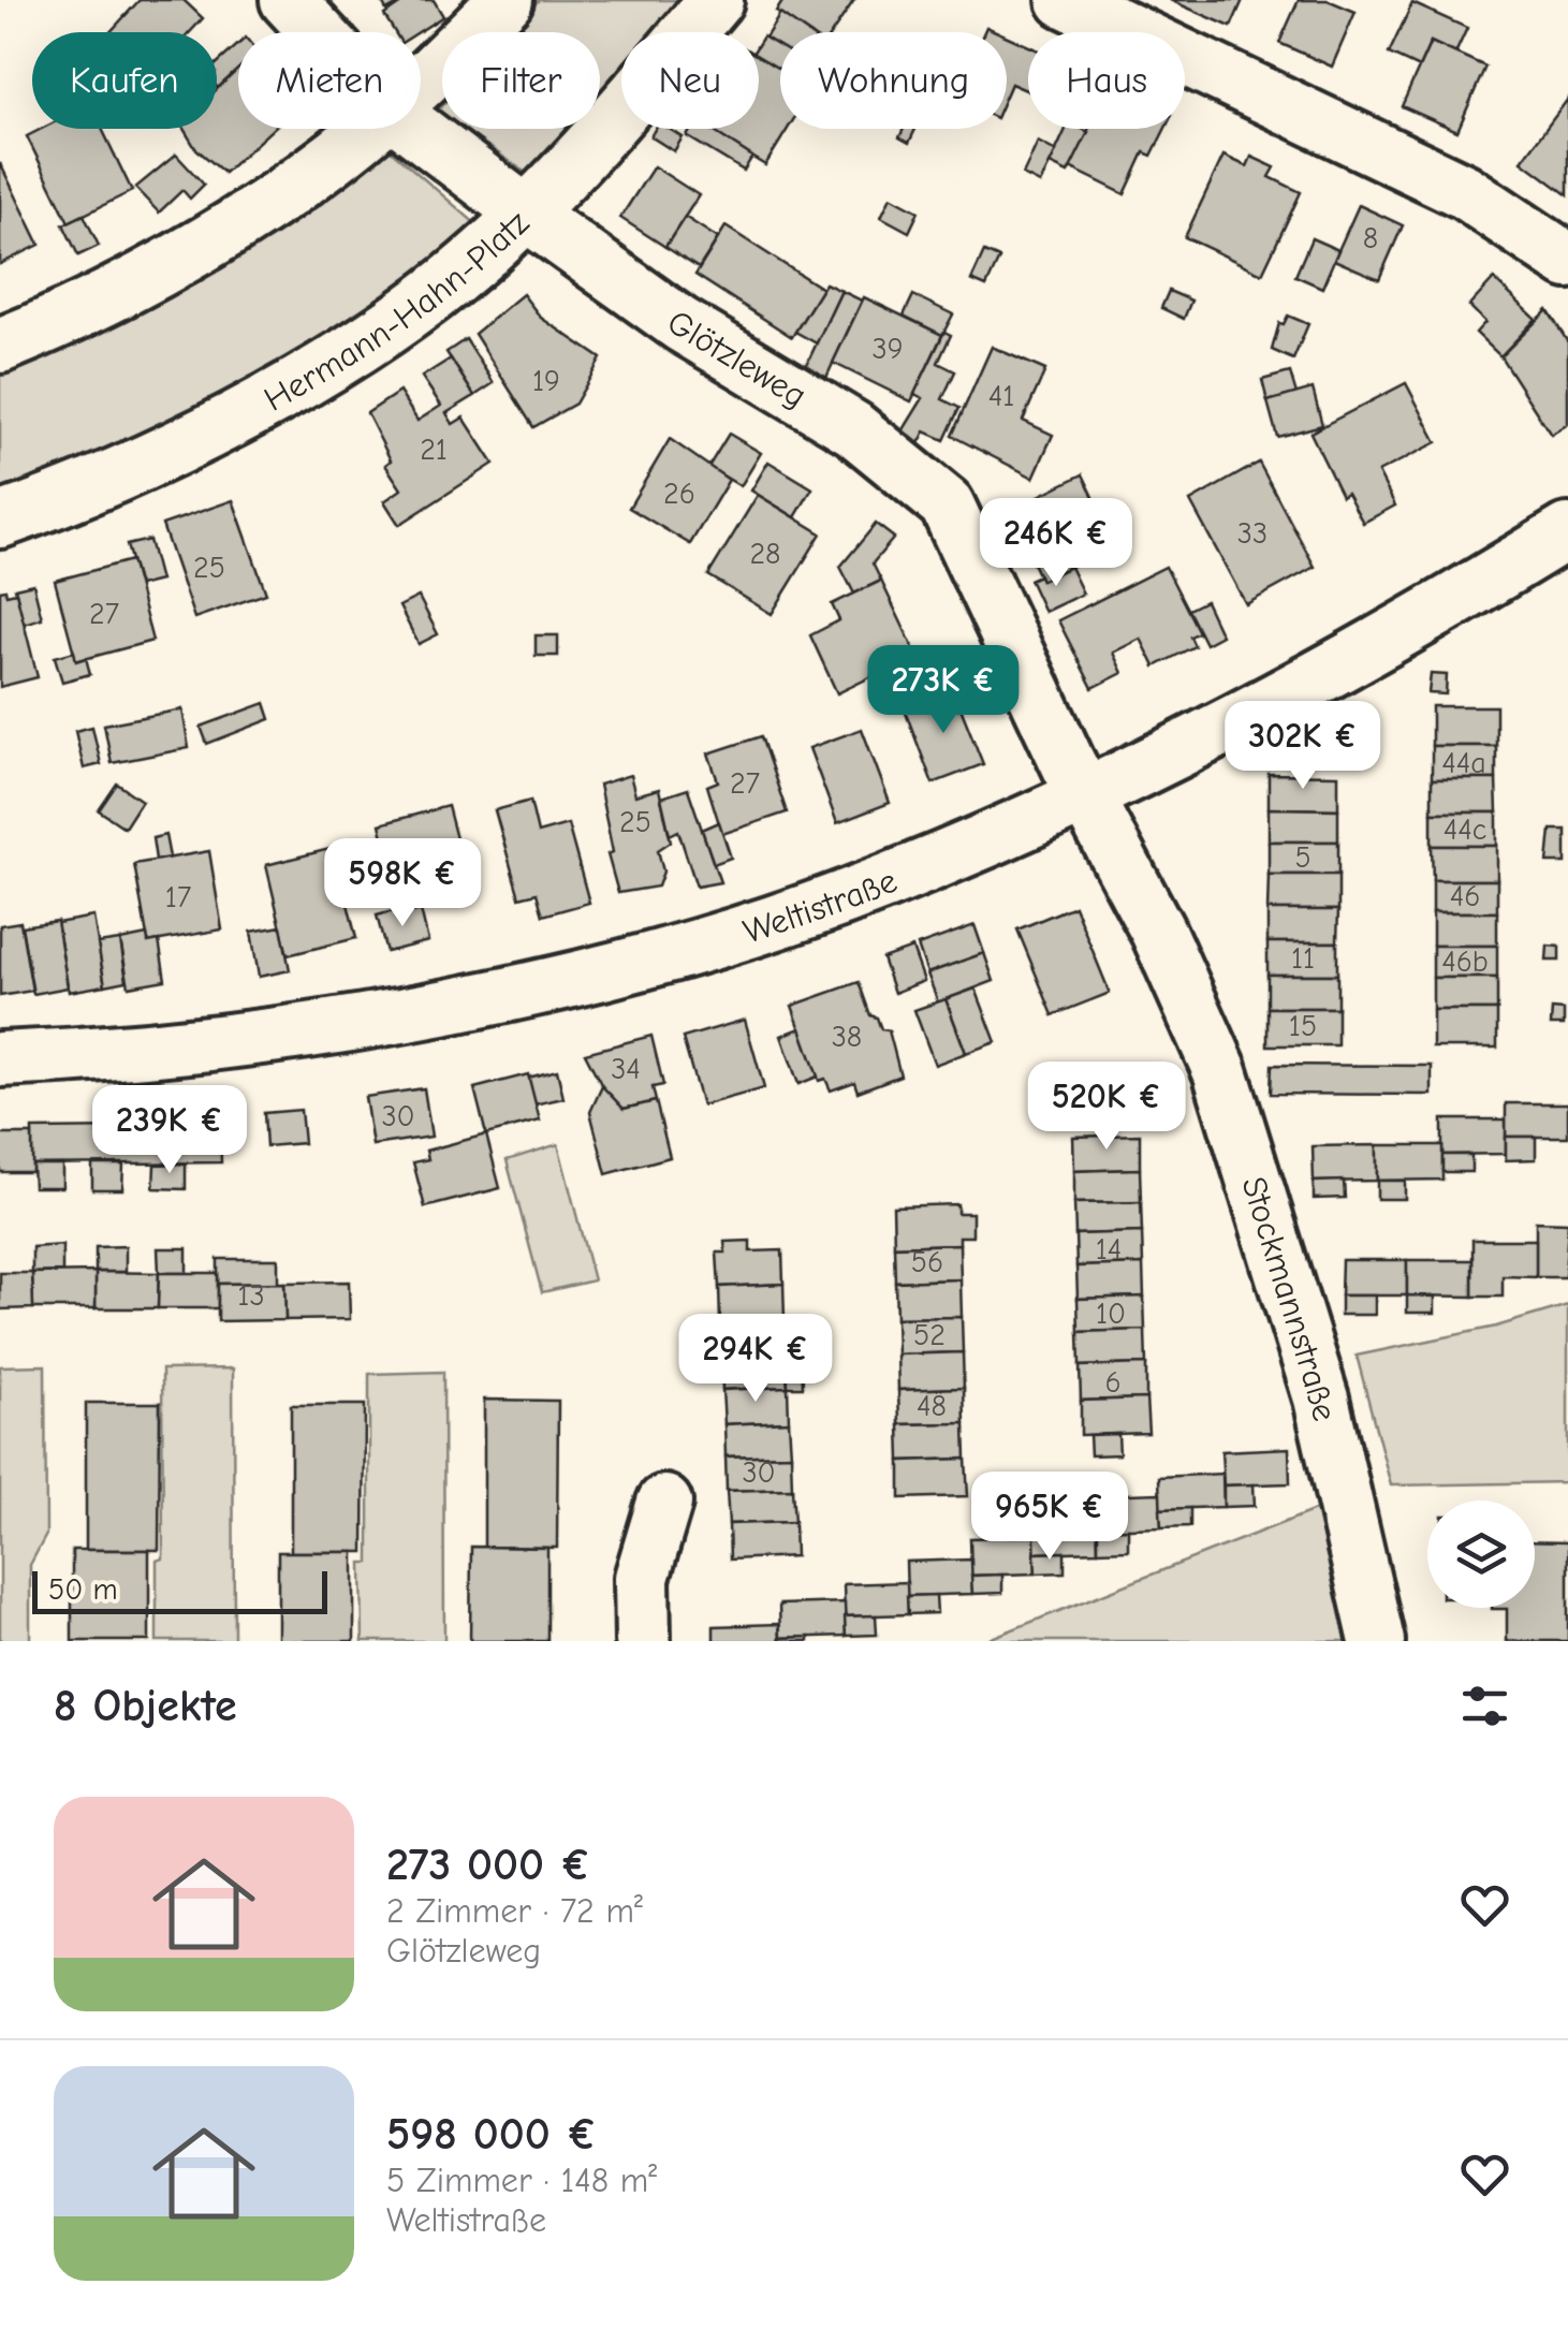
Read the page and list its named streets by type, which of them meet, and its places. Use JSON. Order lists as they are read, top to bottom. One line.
{"streets":{"street":["Hermann-Hahn-Platz","Glötzleweg","Weltistraße","Stockmannstraße"]},"crossings":[["Hermann-Hahn-Platz","Glötzleweg"],["Glötzleweg","Weltistraße"],["Glötzleweg","Stockmannstraße"],["Weltistraße","Stockmannstraße"]],"house_numbers":["8","39","19","41","21","26","33","28","25","27","44a","27","25","44c","5","46","17","11","46b","15","38","34","30","14","56","13","10","52","6","48","30"],"scale_bar":"50 m","page":{"chip":["Kaufen","Mieten","Filter","Neu","Wohnung","Haus"],"price":["246K €","273K €","302K €","598K €","520K €","239K €","294K €","965K €"],"scale":"50 m","heading":"8 Objekte","list":[{"name":"273 000 €","note":"2 Zimmer · 72 m² · Glötzleweg"},{"name":"598 000 €","note":"5 Zimmer · 148 m² · Weltistraße"}]}}
